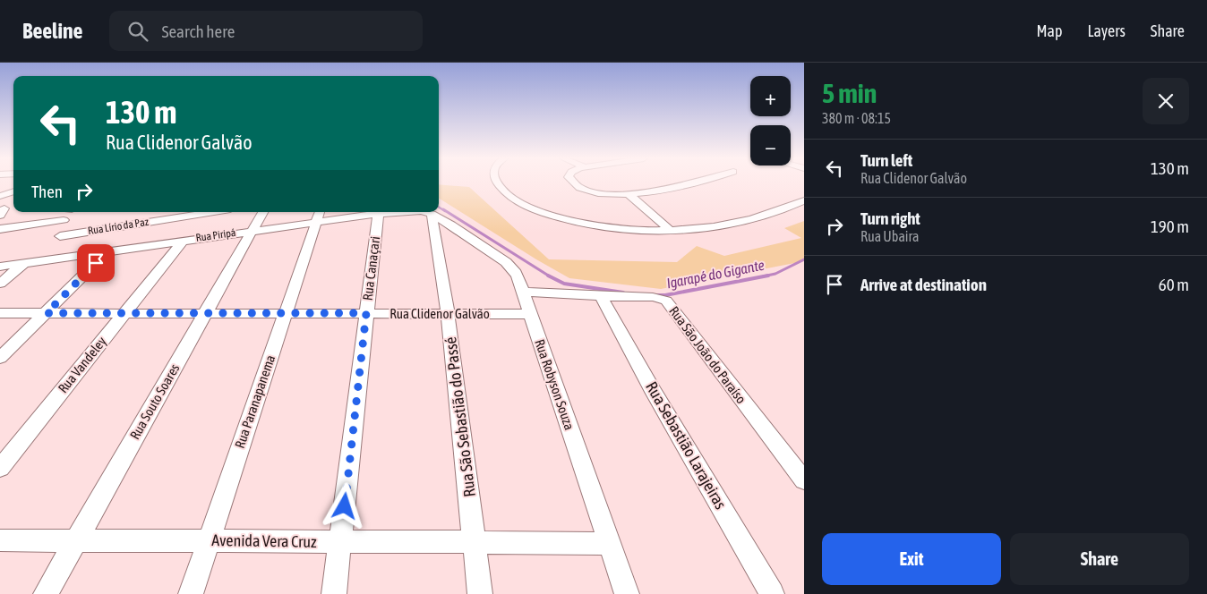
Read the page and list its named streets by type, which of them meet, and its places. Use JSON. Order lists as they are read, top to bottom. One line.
{"streets":{"street":["Rua Lírio da Paz","Rua Piripá","Rua Canaçari","Rua Clidenor Galvão","Rua São João do Paraíso","Rua Vandeley","Rua Robyson Souza","Rua Souto Soares","Rua Paranapanema","Rua São Sebastião do Passé","Rua Sebastião Larajeiras","Avenida Vera Cruz"]},"crossings":[["Rua Piripá","Rua Vandeley"],["Rua Piripá","Rua Robyson Souza"],["Rua Piripá","Rua Souto Soares"],["Rua Piripá","Rua Paranapanema"],["Rua Piripá","Rua São Sebastião do Passé"],["Rua Canaçari","Rua Clidenor Galvão"],["Rua Canaçari","Avenida Vera Cruz"],["Rua Clidenor Galvão","Rua Vandeley"],["Rua Clidenor Galvão","Rua Robyson Souza"],["Rua Clidenor Galvão","Rua Souto Soares"],["Rua Clidenor Galvão","Rua Paranapanema"],["Rua Clidenor Galvão","Rua São Sebastião do Passé"],["Rua São João do Paraíso","Rua Robyson Souza"],["Rua São João do Paraíso","Rua Sebastião Larajeiras"],["Rua Robyson Souza","Rua São Sebastião do Passé"],["Rua Robyson Souza","Avenida Vera Cruz"],["Rua Souto Soares","Avenida Vera Cruz"],["Rua Paranapanema","Avenida Vera Cruz"],["Rua São Sebastião do Passé","Avenida Vera Cruz"]],"water":["Igarapé do Gigante"],"page":{"header":"Beeline","search":"Search here","nav":["Map","Layers","Share"],"heading":["5 min","380 m · 08:15"],"map_buttons":["+","−"],"turn":["130 m","Rua Clidenor Galvão"],"list":[{"name":"Turn left","note":"Rua Clidenor Galvão","value":"130 m"},{"name":"Turn right","note":"Rua Ubaira","value":"190 m"},{"name":"Arrive at destination","value":"60 m"}],"then":"Then","buttons":["Exit","Share"]}}
